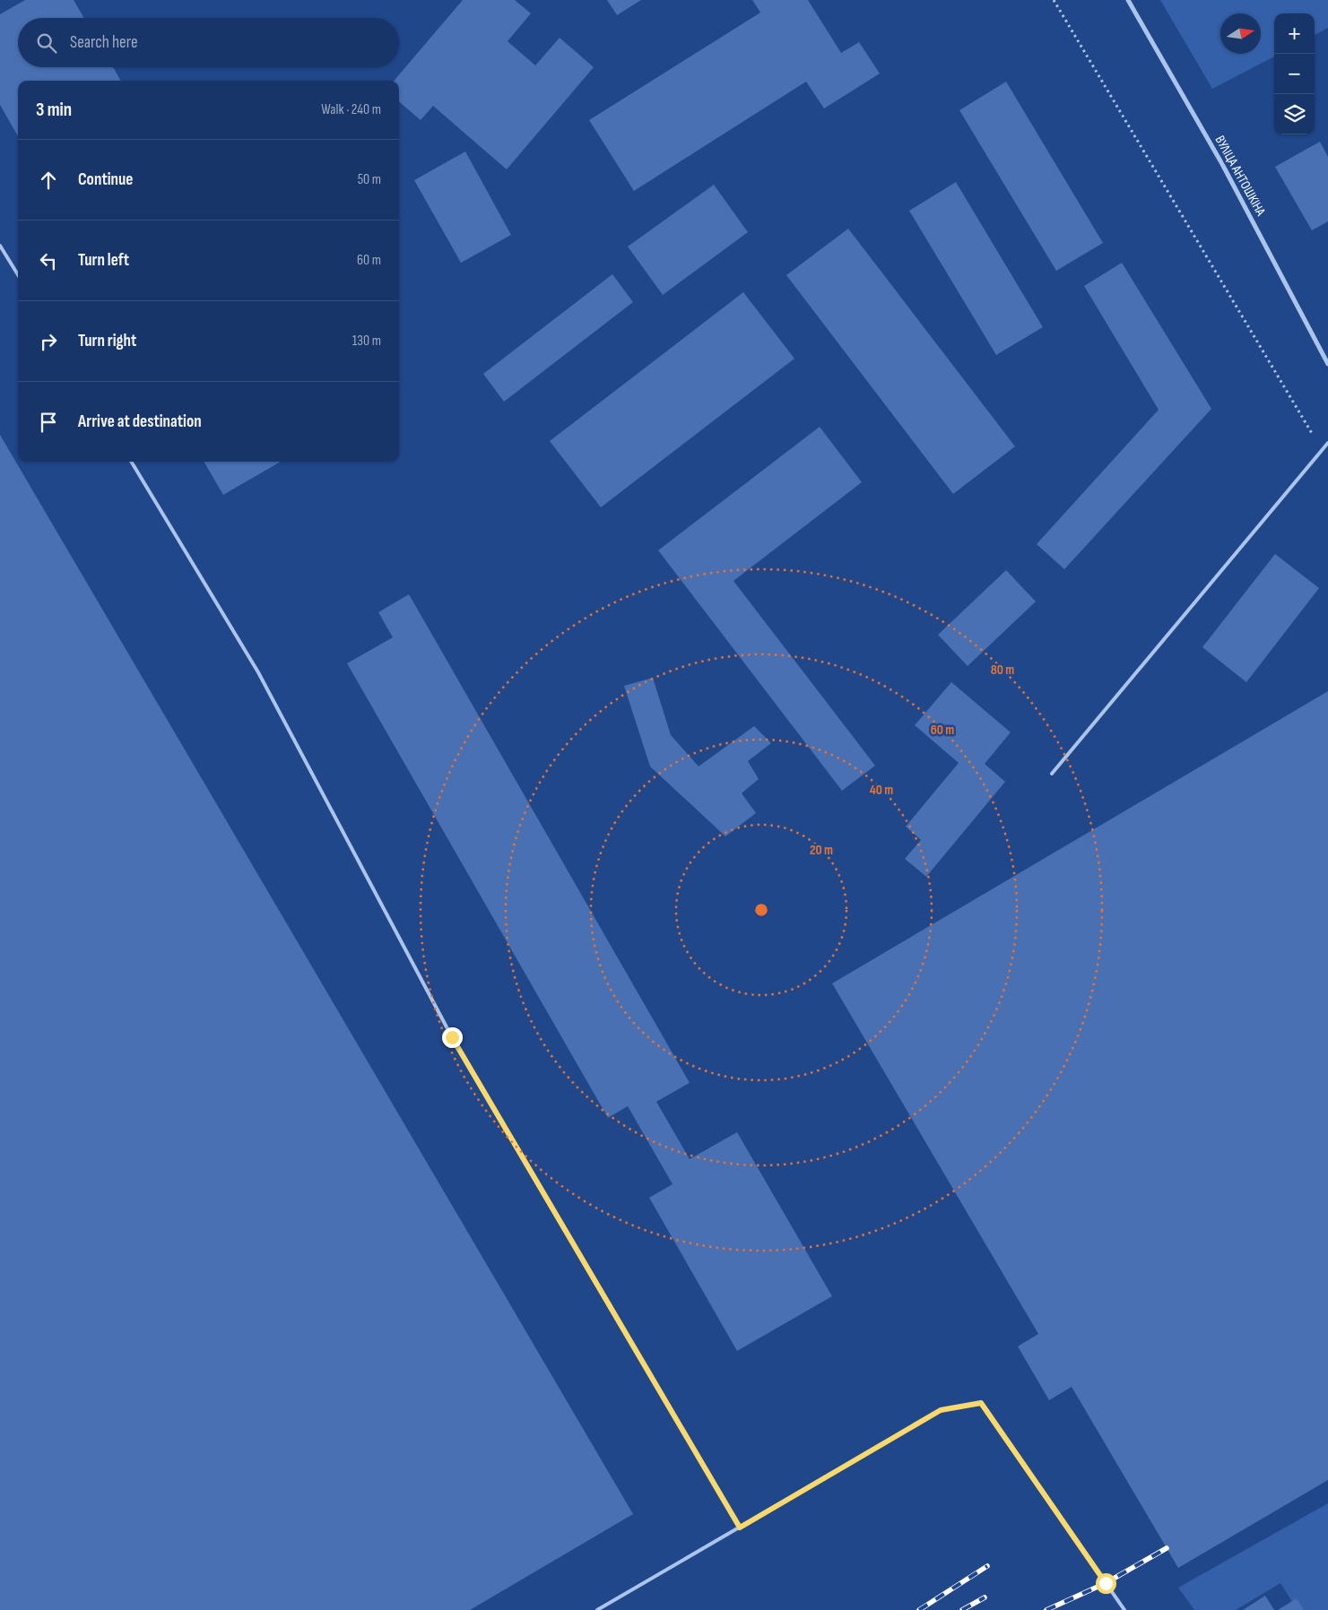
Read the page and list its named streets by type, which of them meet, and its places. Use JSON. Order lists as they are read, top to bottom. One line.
{"streets":{"street":["ВУЛІЦА АНТОШКІНА"]},"north":"right","page":{"map_buttons":["+","−"],"search":"Search here","heading":["3 min","Walk · 240 m"],"list":[["Continue","50 m"],["Turn left","60 m"],["Turn right","130 m"],"Arrive at destination"]},"rings":["80 m","60 m","40 m","20 m"]}
